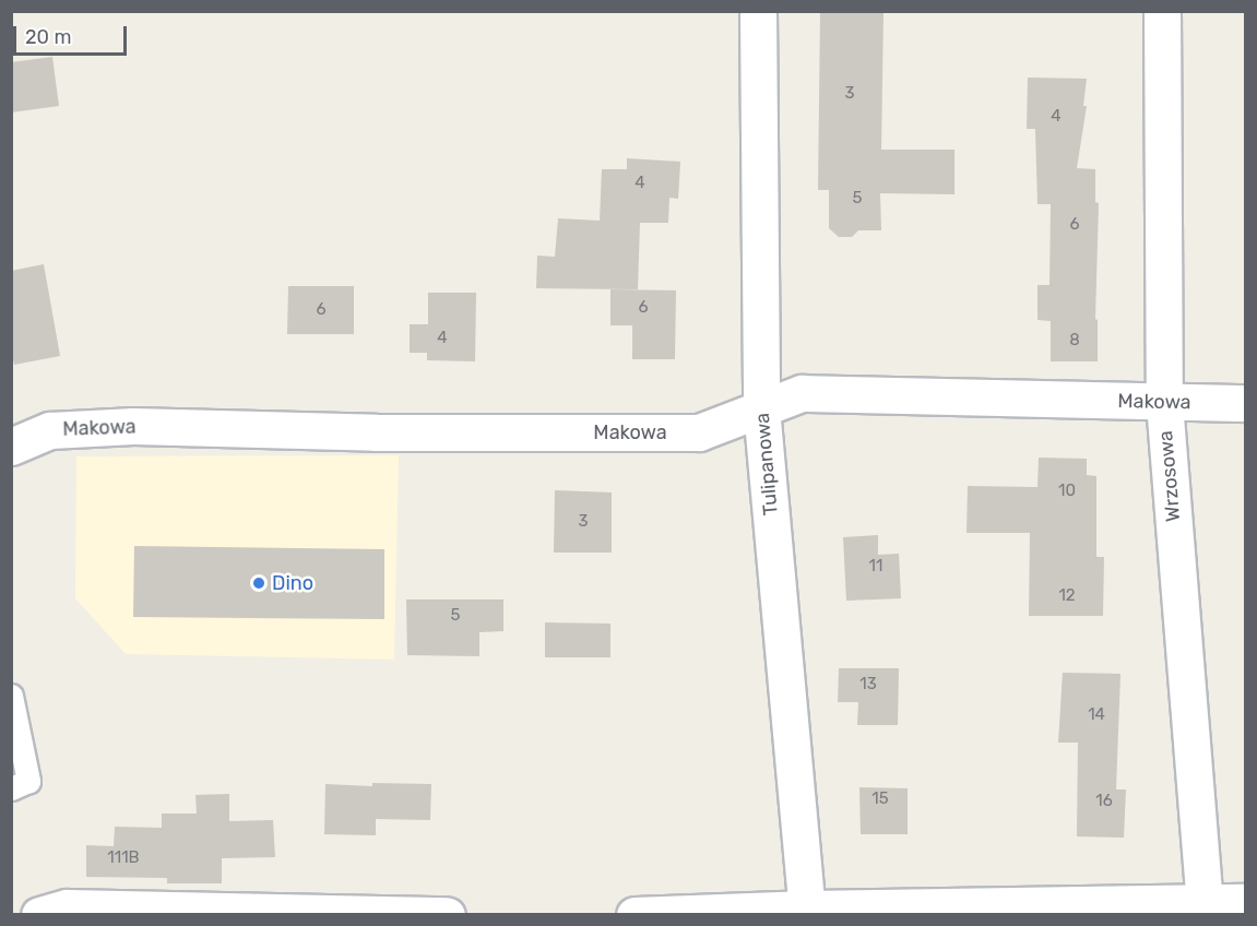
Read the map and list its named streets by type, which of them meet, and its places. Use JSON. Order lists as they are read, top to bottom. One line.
{"streets":{"street":["Makowa","Tulipanowa","Wrzosowa"]},"crossings":[["Makowa","Tulipanowa"],["Makowa","Wrzosowa"]],"places":["Dino"],"house_numbers":["3","4","4","5","6","6","6","4","8","10","3","11","12","5","13","14","15","16","111B"],"scale_bar":"20 m"}
